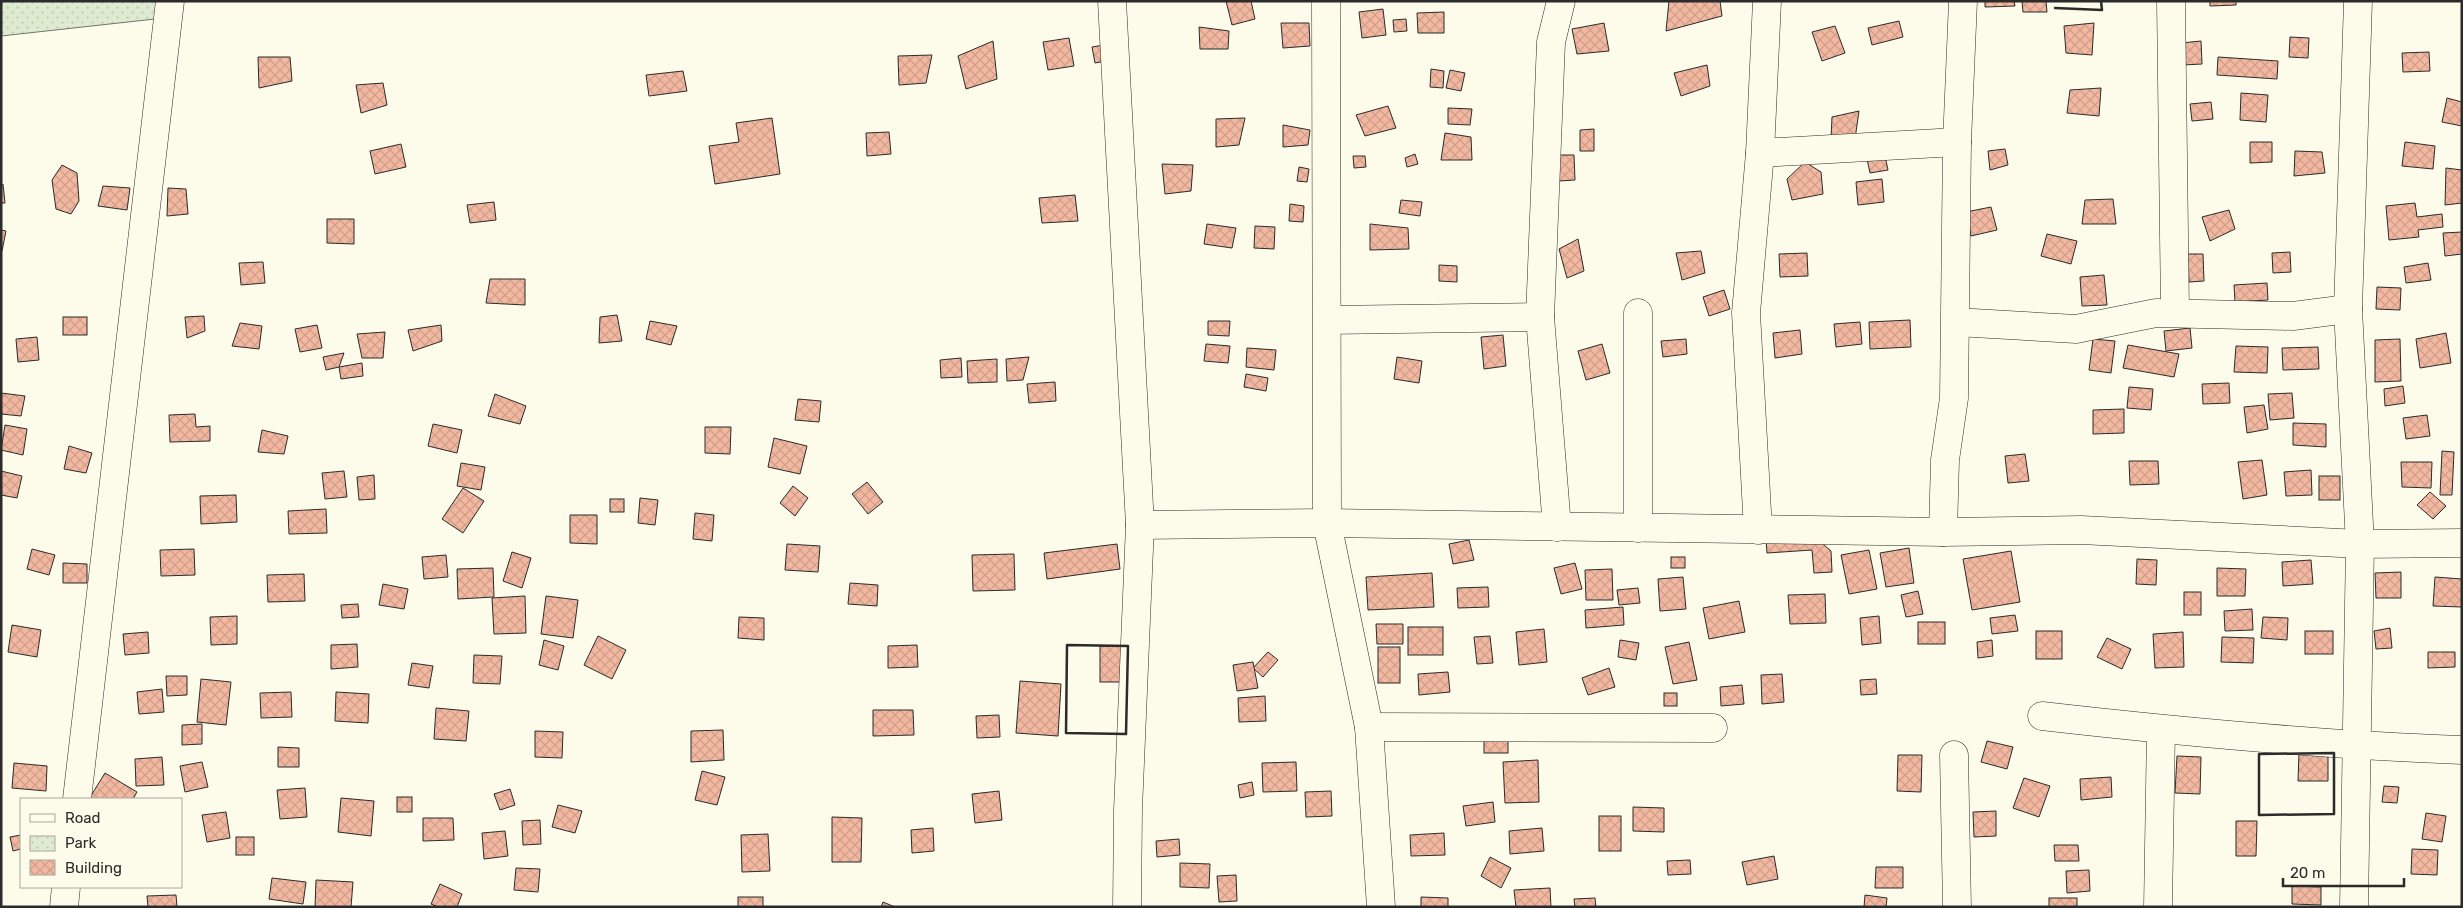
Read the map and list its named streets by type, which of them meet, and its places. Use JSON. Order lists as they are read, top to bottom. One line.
{"legend":["Road","Park","Building"],"scale_bar":"20 m"}
